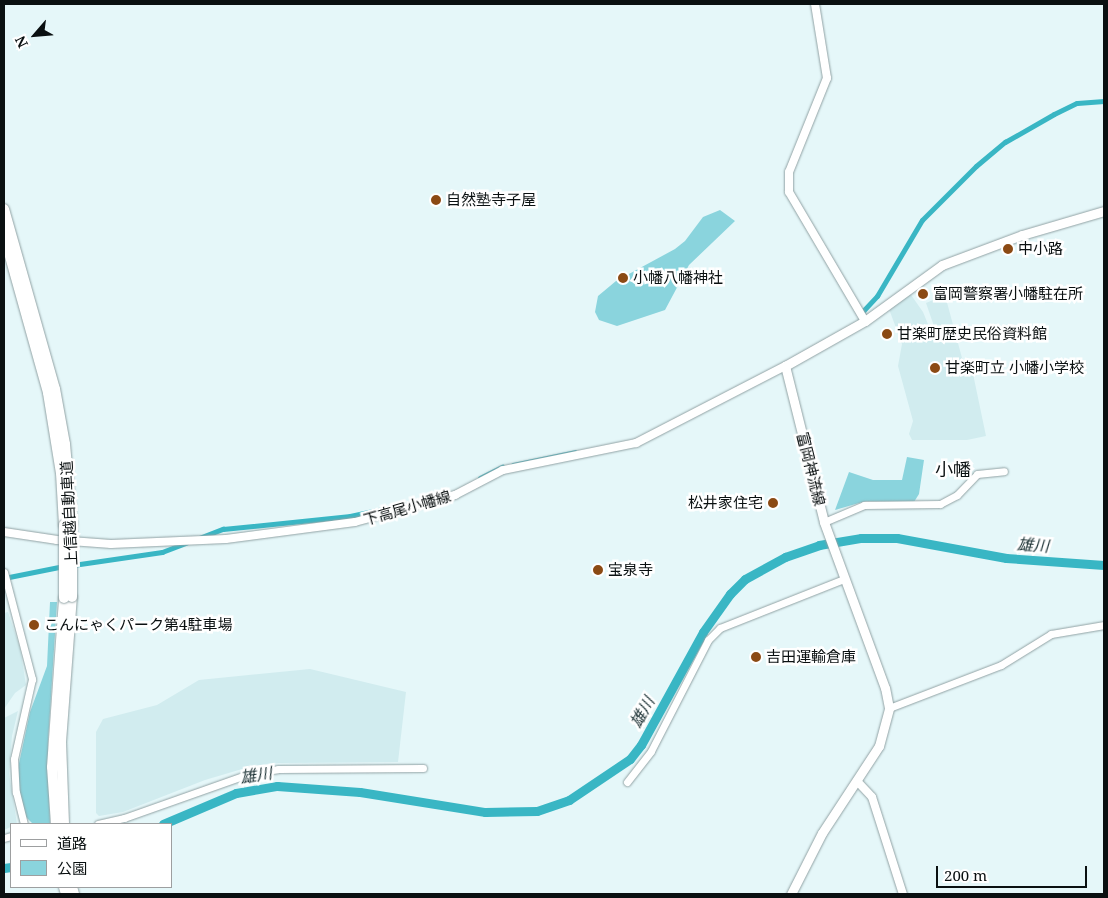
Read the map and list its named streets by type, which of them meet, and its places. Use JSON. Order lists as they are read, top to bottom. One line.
{"streets":{"highway":["上信越自動車道"],"main road":["富岡神流線","下高尾小幡線"]},"crossings":[["富岡神流線","下高尾小幡線"]],"districts":["小幡"],"water":["雄川"],"places":["自然塾寺子屋","中小路","小幡八幡神社","富岡警察署小幡駐在所","甘楽町歴史民俗資料館","甘楽町立 小幡小学校","松井家住宅","宝泉寺","こんにゃくパーク第4駐車場","吉田運輸倉庫"],"legend":["道路","公園"],"scale_bar":"200 m","north":"bottom left"}
